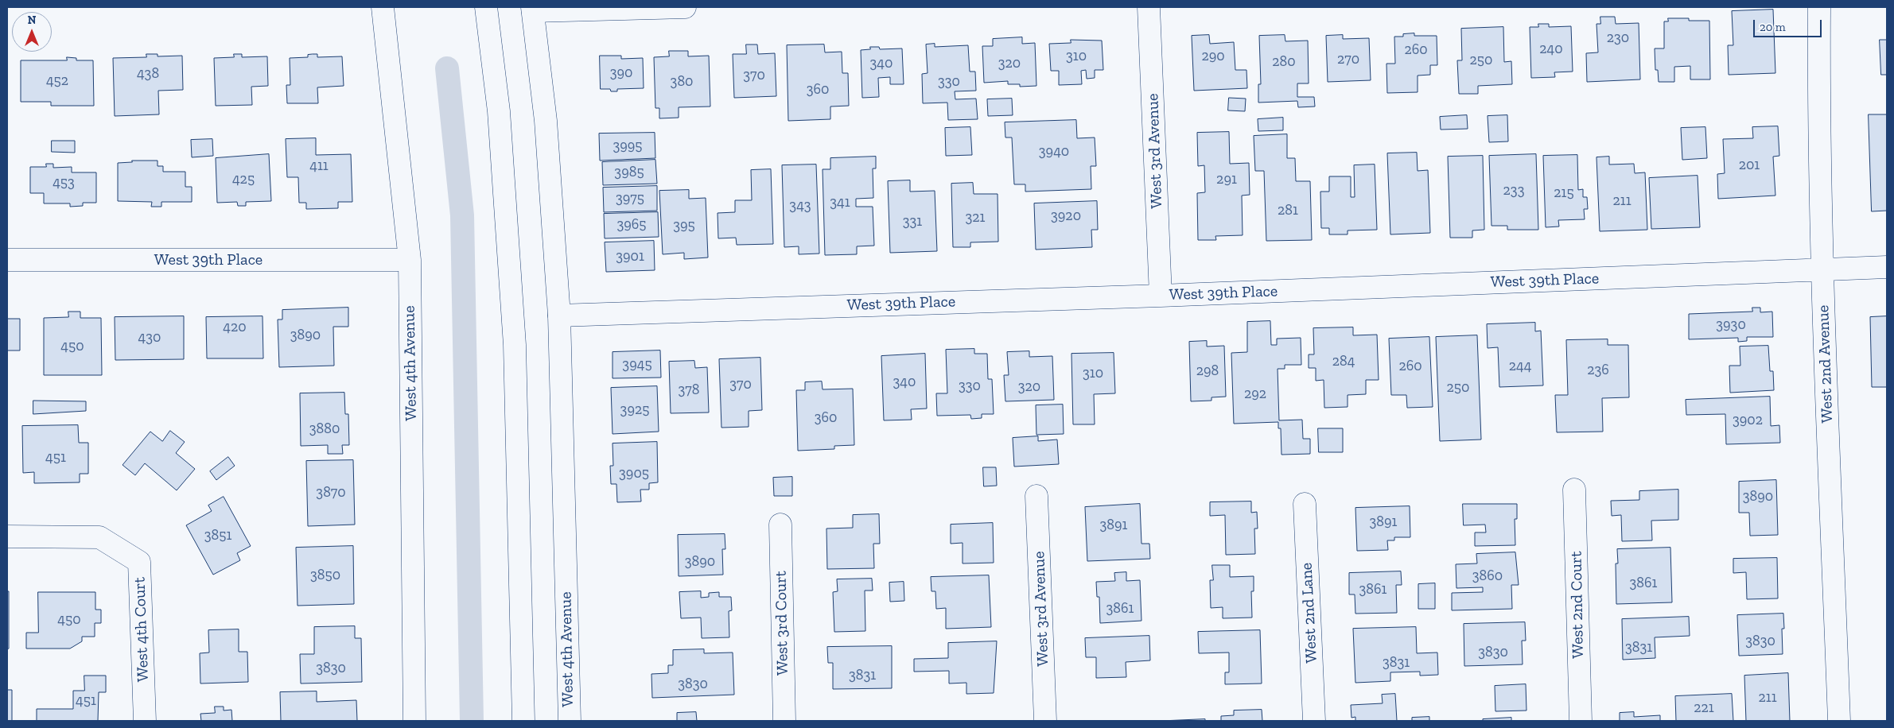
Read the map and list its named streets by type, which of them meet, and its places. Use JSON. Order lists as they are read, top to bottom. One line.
{"streets":{"street":["West 3rd Avenue","West 39th Place","West 4th Avenue","West 2nd Avenue","West 2nd Court","West 2nd Lane","West 3rd Court","West 4th Court"]},"crossings":[["West 3rd Avenue","West 39th Place"],["West 39th Place","West 4th Avenue"],["West 39th Place","West 2nd Avenue"]],"house_numbers":["230","240","260","310","290","270","250","280","340","320","390","438","370","452","380","330","360","3995","3940","201","411","3985","425","291","453","233","215","3975","211","341","343","281","3920","321","331","3965","395","3901","3930","420","3890","430","450","284","3945","260","244","236","298","310","340","370","330","320","250","378","292","3925","360","3902","3880","451","3905","3870","3890","3891","3891","3851","3890","3850","3860","3861","3861","3861","450","3830","3831","3830","3831","3830","3831","3830","211","451","221"],"scale_bar":"20 m","north":"top"}
